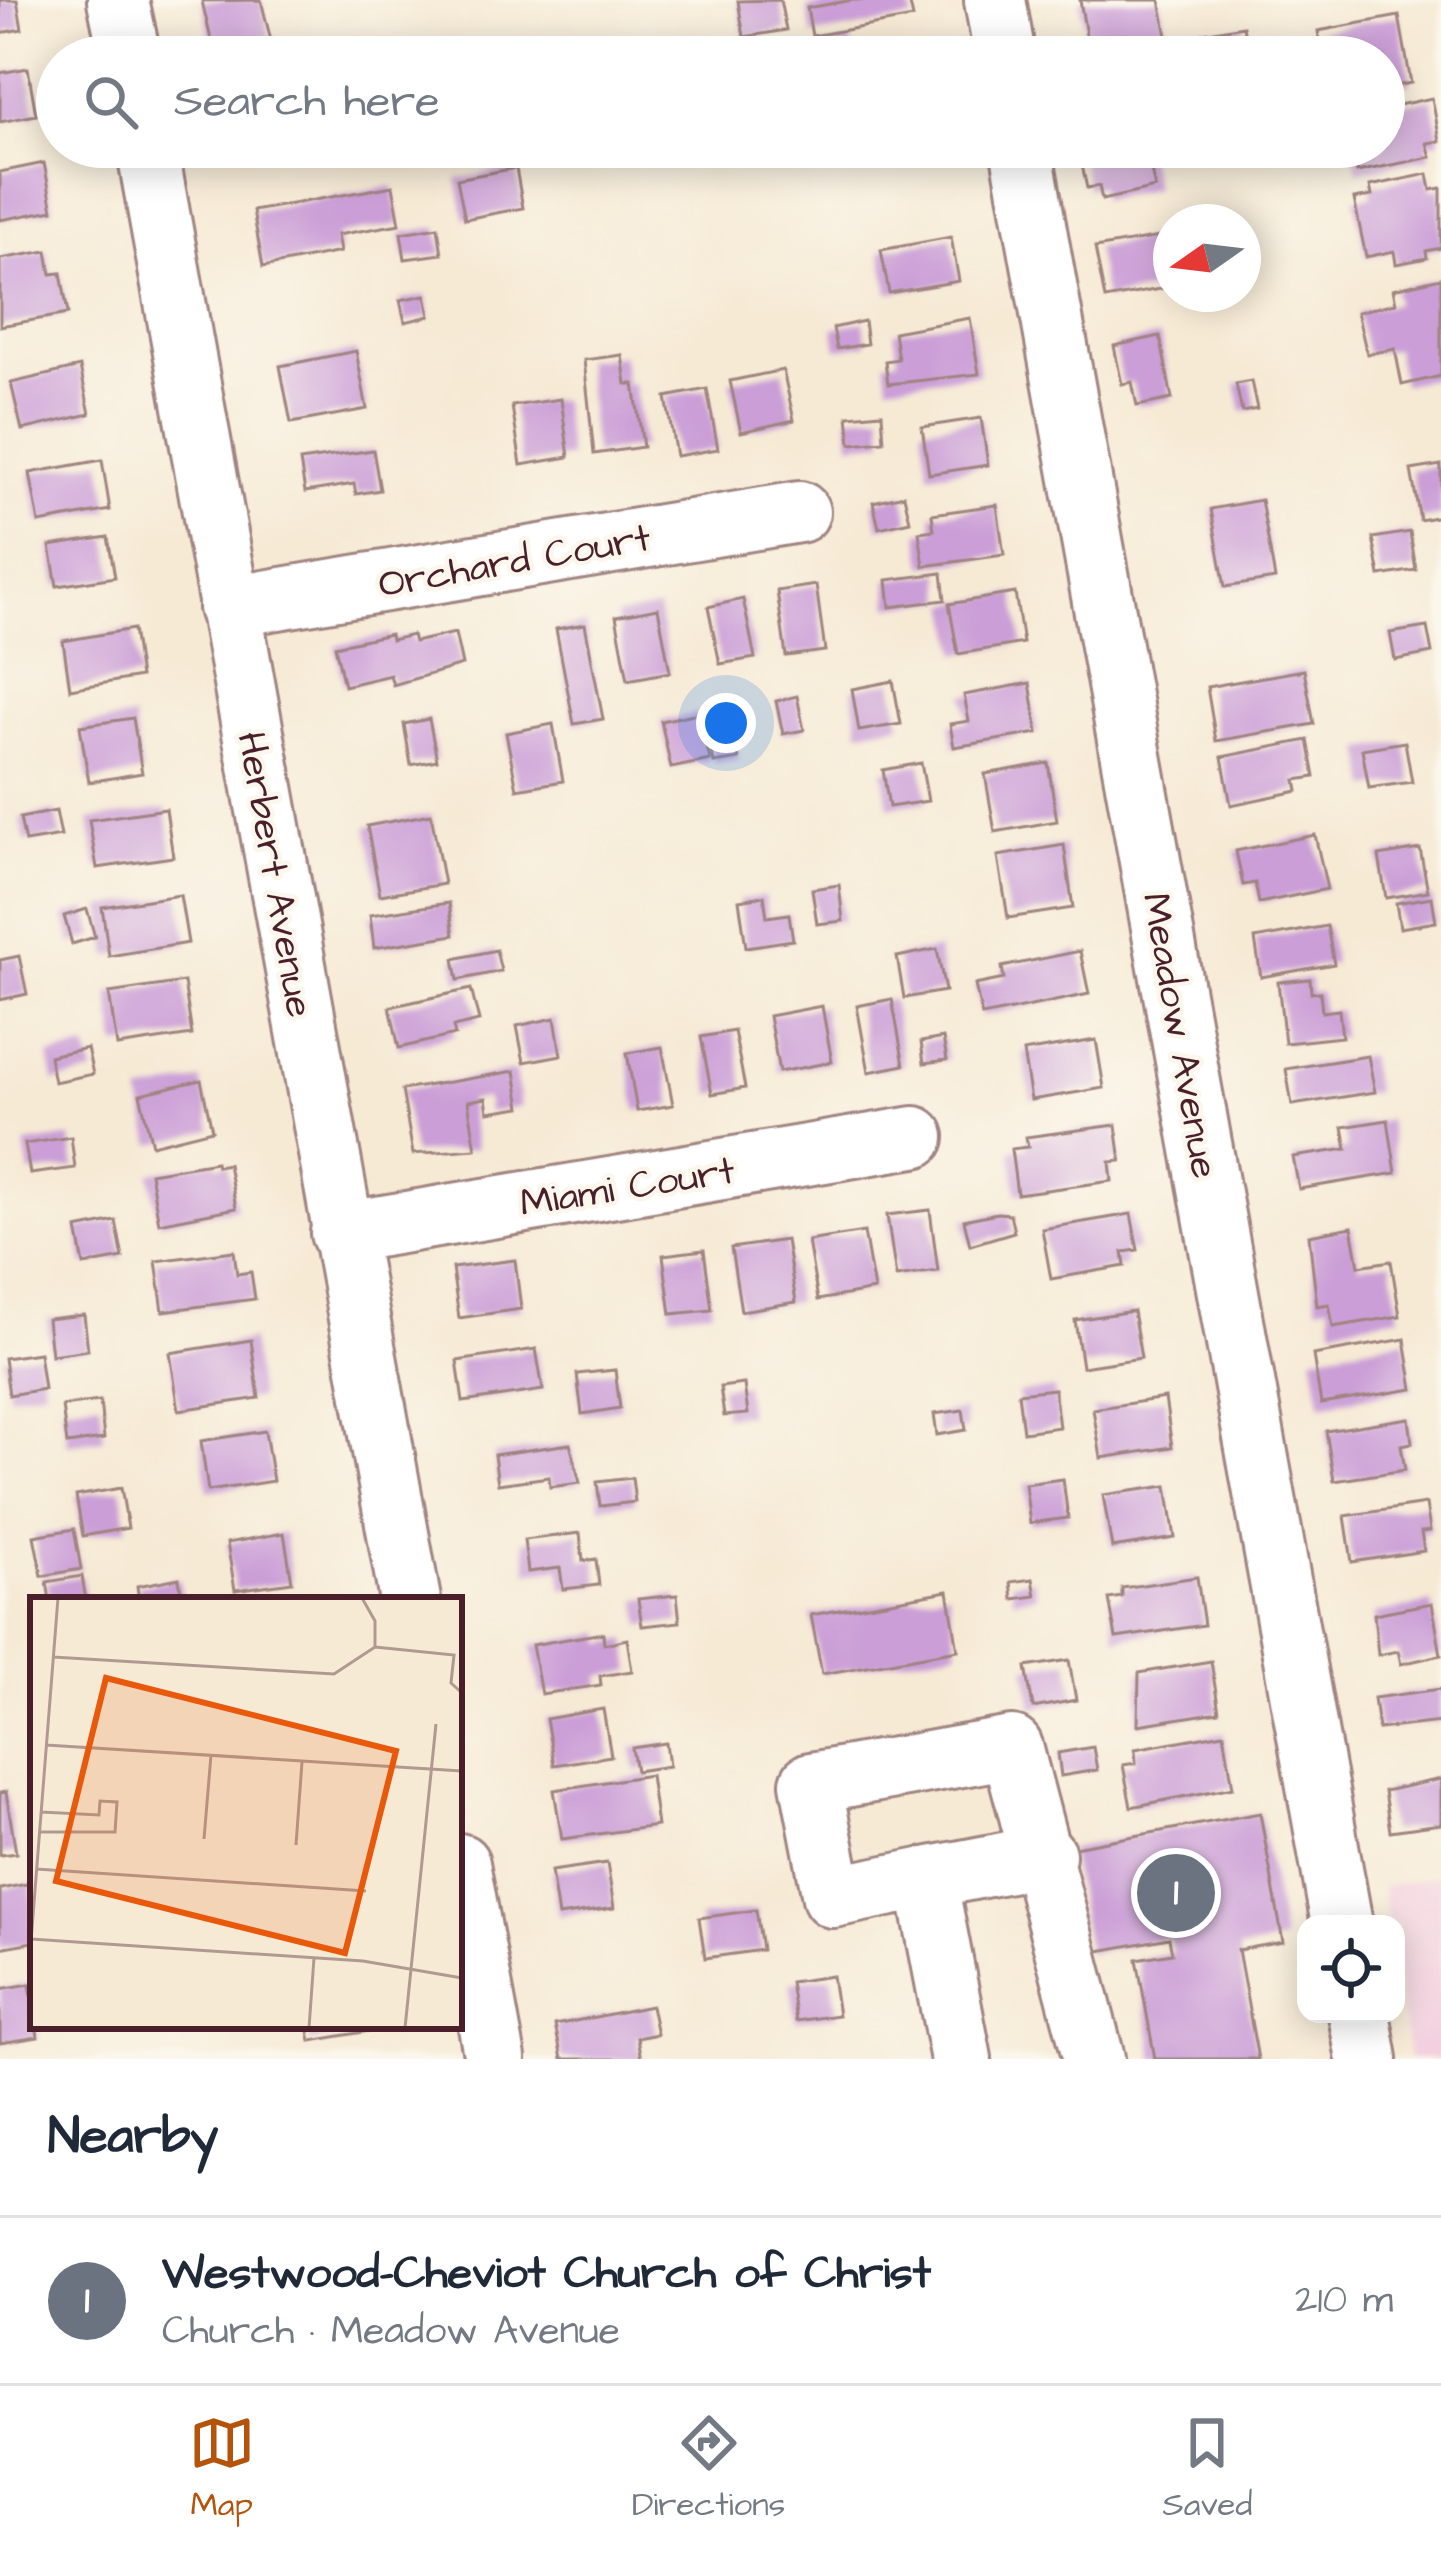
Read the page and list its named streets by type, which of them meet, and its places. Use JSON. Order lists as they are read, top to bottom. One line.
{"streets":{"street":["Orchard Court","Herbert Avenue","Meadow Avenue","Miami Court"]},"crossings":[["Orchard Court","Herbert Avenue"],["Herbert Avenue","Miami Court"]],"north":"left","page":{"search":"Search here","pins":"1","heading":"Nearby","list":[{"mark":"1","name":"Westwood-Cheviot Church of Christ","note":"Church · Meadow Avenue","value":"210 m"}],"nav":["Map","Directions","Saved"]}}
